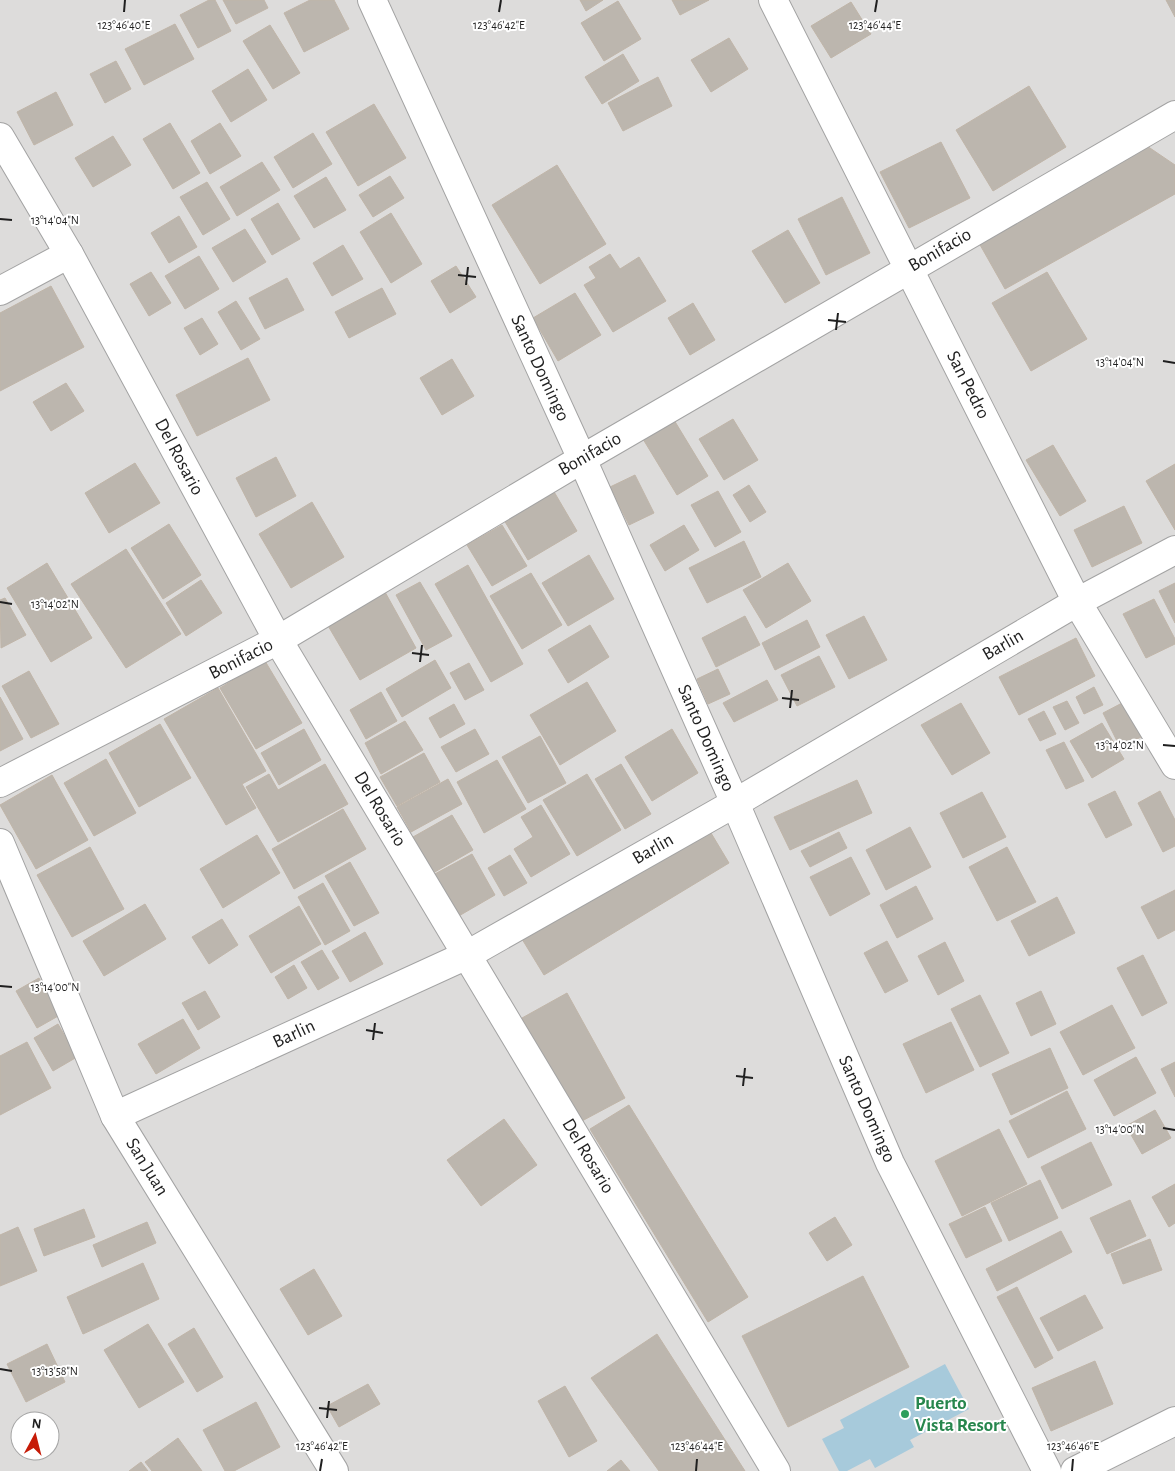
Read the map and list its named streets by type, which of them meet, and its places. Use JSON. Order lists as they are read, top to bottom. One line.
{"streets":{"street":["Bonifacio","Santo Domingo","San Pedro","Del Rosario","Barlin","San Juan"]},"crossings":[["Bonifacio","Santo Domingo"],["Bonifacio","San Pedro"],["Bonifacio","Del Rosario"],["Santo Domingo","Barlin"],["San Pedro","Barlin"],["Del Rosario","Barlin"],["Barlin","San Juan"]],"places":["Puerto Vista Resort"],"north":"top","coordinates":["123°46'42\"E","123°46'44\"E","123°46'40\"E","13°14'04\"N","13°14'02\"N","13°14'00\"N","13°13'58\"N","123°46'46\"E"]}
